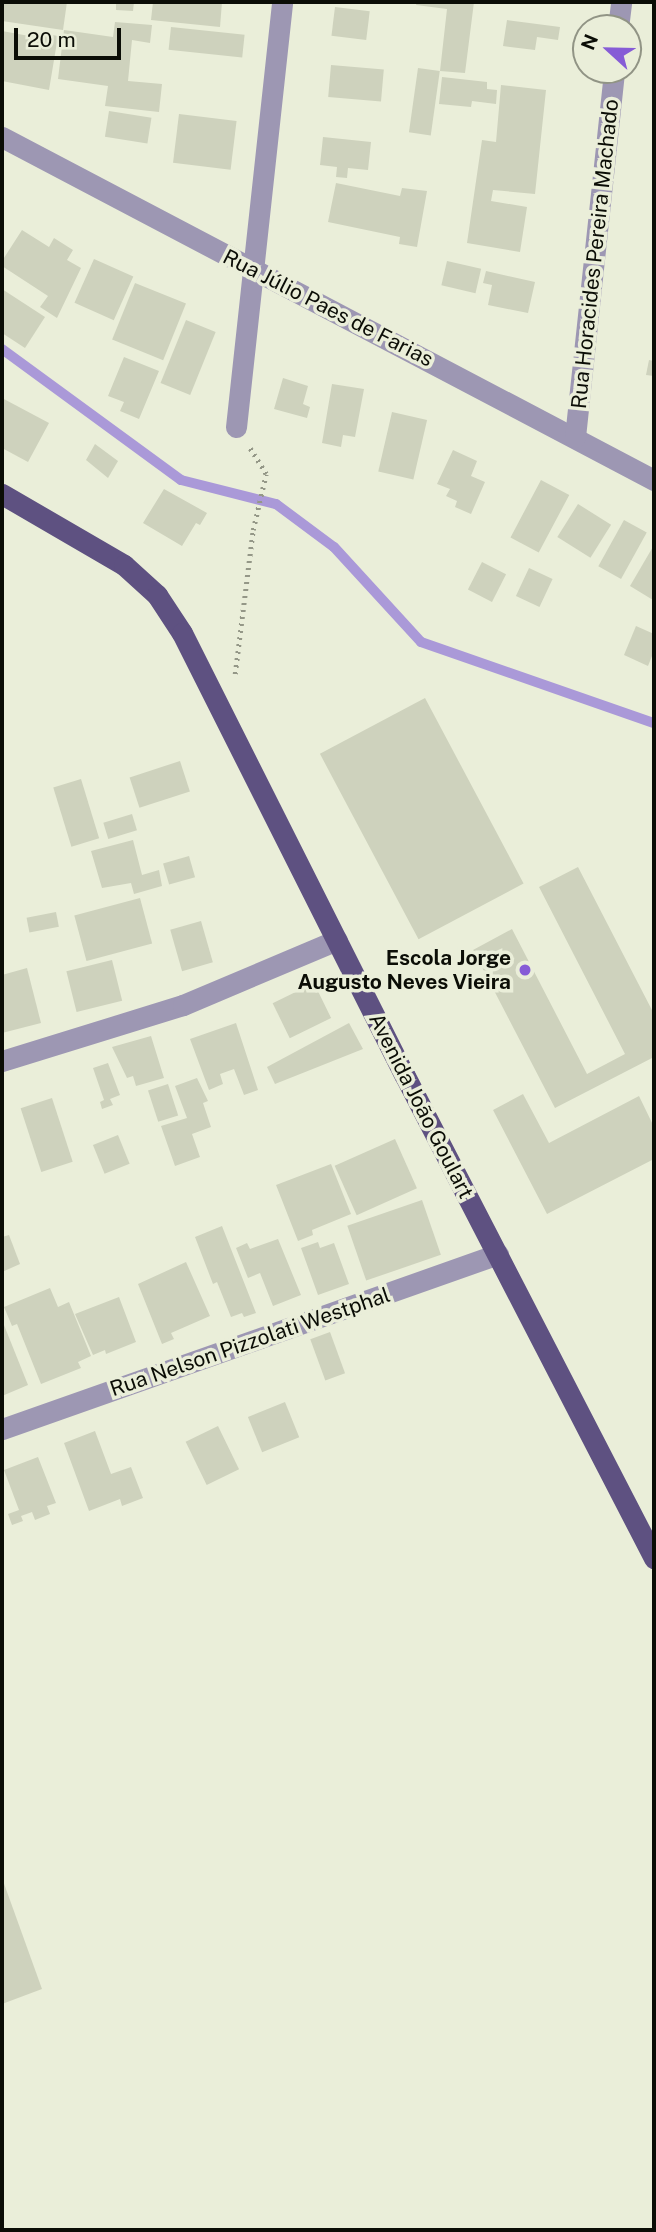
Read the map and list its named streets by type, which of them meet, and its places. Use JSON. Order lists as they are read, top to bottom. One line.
{"streets":{"main road":["Avenida João Goulart"],"street":["Rua Horacides Pereira Machado","Rua Júlio Paes de Farias","Rua Nelson Pizzolati Westphal"]},"crossings":[["Rua Horacides Pereira Machado","Rua Júlio Paes de Farias"],["Avenida João Goulart","Rua Nelson Pizzolati Westphal"]],"places":["Escola Jorge Augusto Neves Vieira"],"scale_bar":"20 m","north":"left"}
